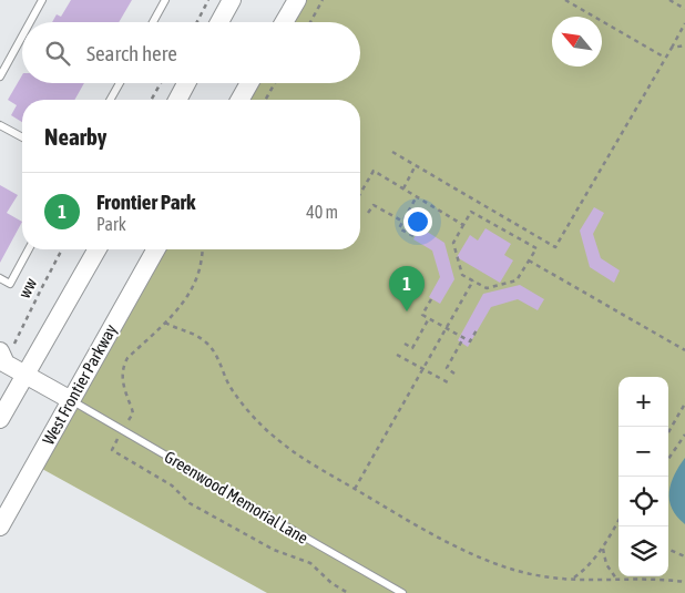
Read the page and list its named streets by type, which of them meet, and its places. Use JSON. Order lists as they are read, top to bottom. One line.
{"streets":{"street":["West Frontier Parkway"],"lane":["Greenwood Memorial Lane"],"path":["ww"]},"crossings":[["West Frontier Parkway","Greenwood Memorial Lane"]],"north":"top left","page":{"search":"Search here","heading":"Nearby","list":[{"mark":"1","name":"Frontier Park","note":"Park","value":"40 m"}],"pins":"1","map_buttons":["+","−"]}}
